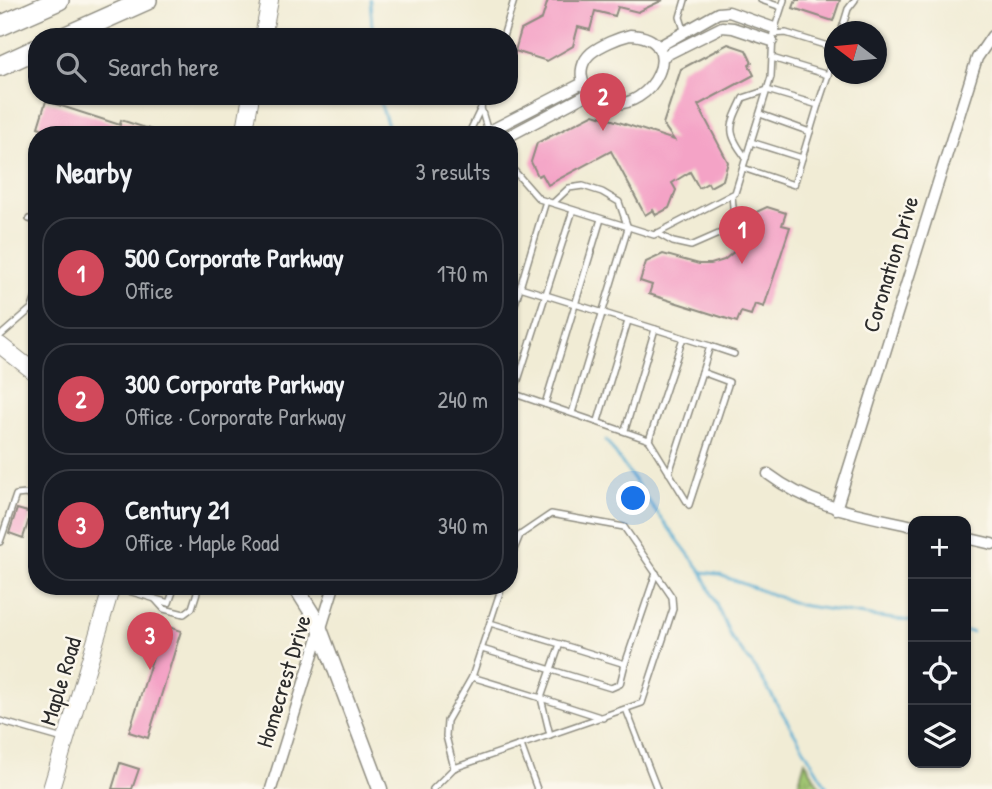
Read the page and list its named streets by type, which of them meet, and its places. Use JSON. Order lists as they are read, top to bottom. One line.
{"streets":{"main road":["Maple Road"],"street":["Coronation Drive","Homecrest Drive"]},"north":"left","page":{"search":"Search here","pins":["2","1","3"],"heading":["Nearby","3 results"],"list":[{"mark":"1","name":"500 Corporate Parkway","note":"Office","value":"170 m"},{"mark":"2","name":"300 Corporate Parkway","note":"Office · Corporate Parkway","value":"240 m"},{"mark":"3","name":"Century 21","note":"Office · Maple Road","value":"340 m"}],"map_buttons":["+","−"]}}
